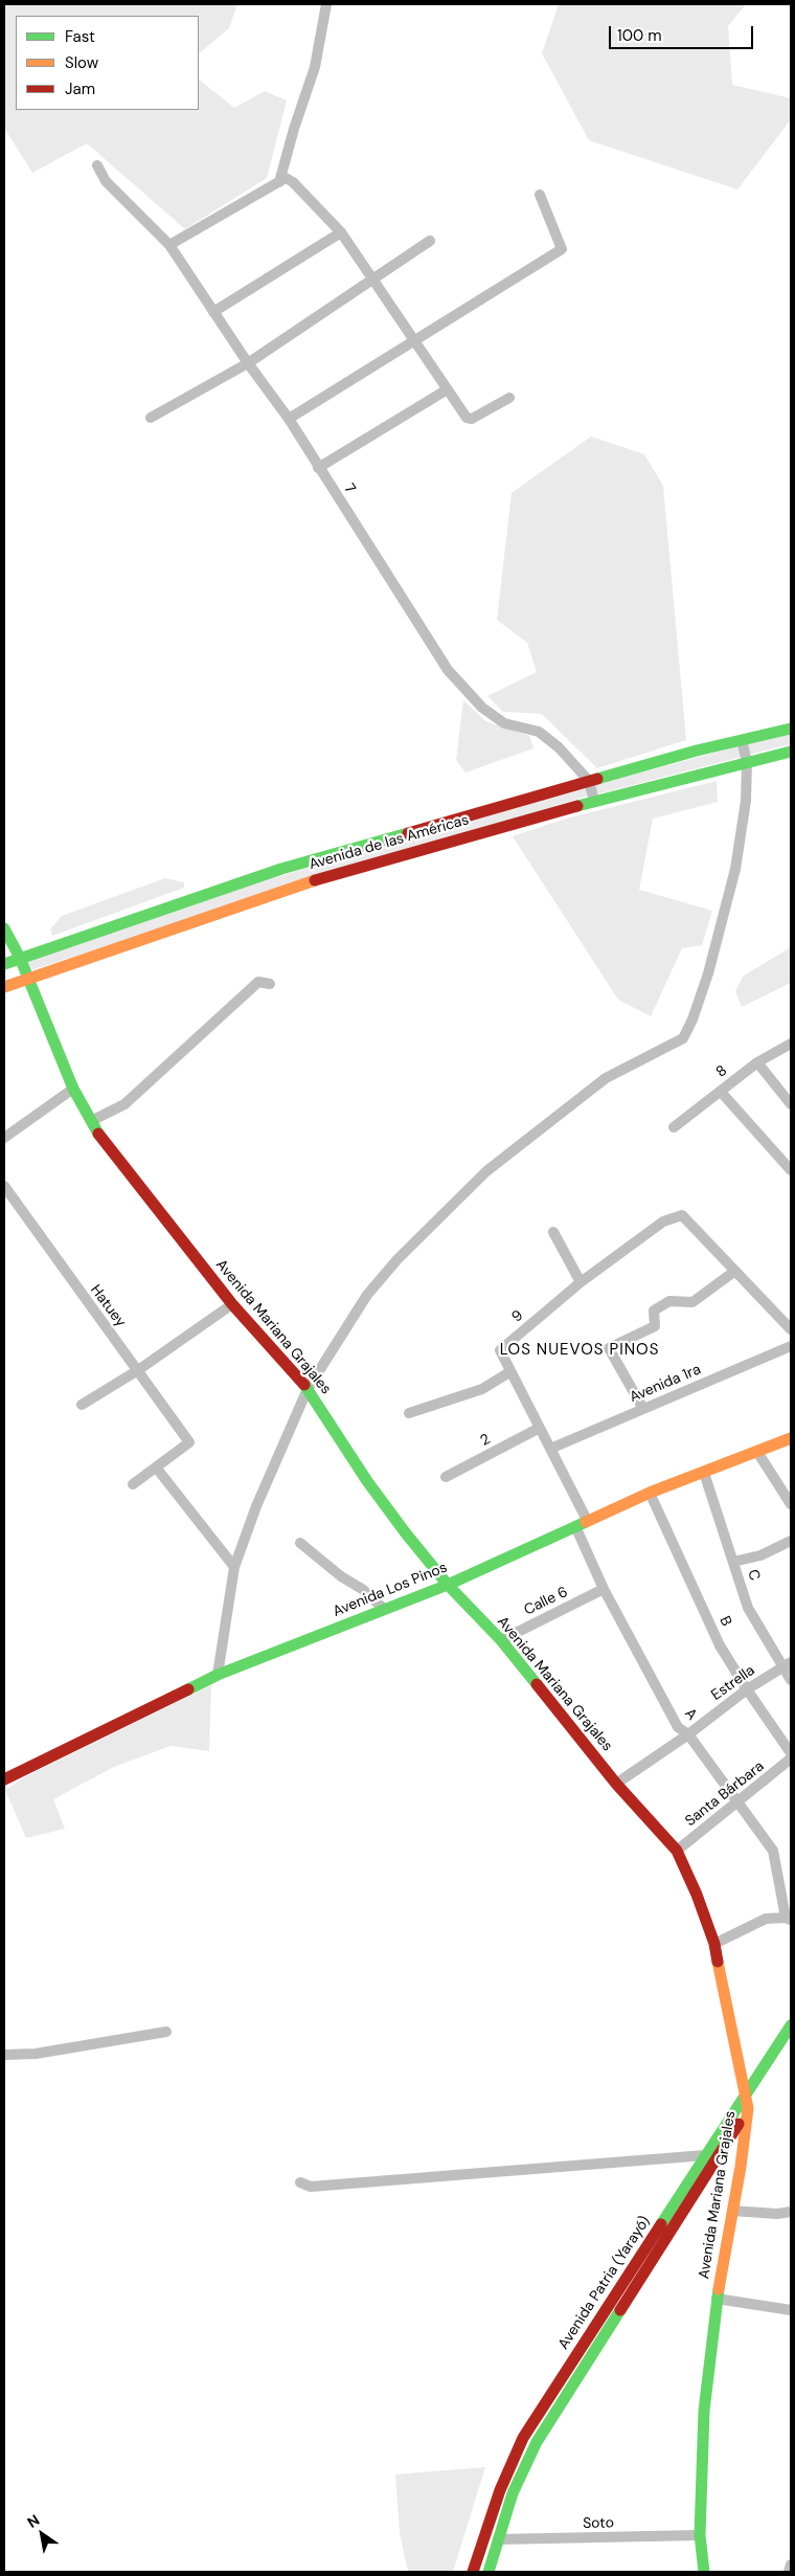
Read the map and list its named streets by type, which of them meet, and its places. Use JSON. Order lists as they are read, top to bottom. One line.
{"streets":{"main road":["Avenida de las Américas","Avenida Mariana Grajales","Avenida Los Pinos","Avenida Patria (Yarayó)"],"street":["7","8","Hatuey","9","Avenida 1ra","2","C","Calle 6","B","Estrella","A","Santa Bárbara","Soto"]},"crossings":[["7","Avenida de las Américas"],["Avenida de las Américas","Avenida Mariana Grajales"],["9","Avenida 1ra"],["9","2"],["9","Avenida Los Pinos"],["Avenida Mariana Grajales","Avenida Los Pinos"],["Avenida Mariana Grajales","Calle 6"],["Avenida Mariana Grajales","Estrella"],["Avenida Mariana Grajales","Santa Bárbara"],["Avenida Mariana Grajales","Avenida Patria (Yarayó)"],["Avenida Mariana Grajales","Soto"],["C","Avenida Los Pinos"],["C","Estrella"],["Avenida Los Pinos","B"],["Avenida Los Pinos","A"],["Calle 6","A"],["B","Estrella"],["Estrella","A"],["A","Santa Bárbara"],["Avenida Patria (Yarayó)","Soto"]],"districts":["LOS NUEVOS PINOS"],"legend":["Fast","Slow","Jam"],"scale_bar":"100 m","north":"top left"}
